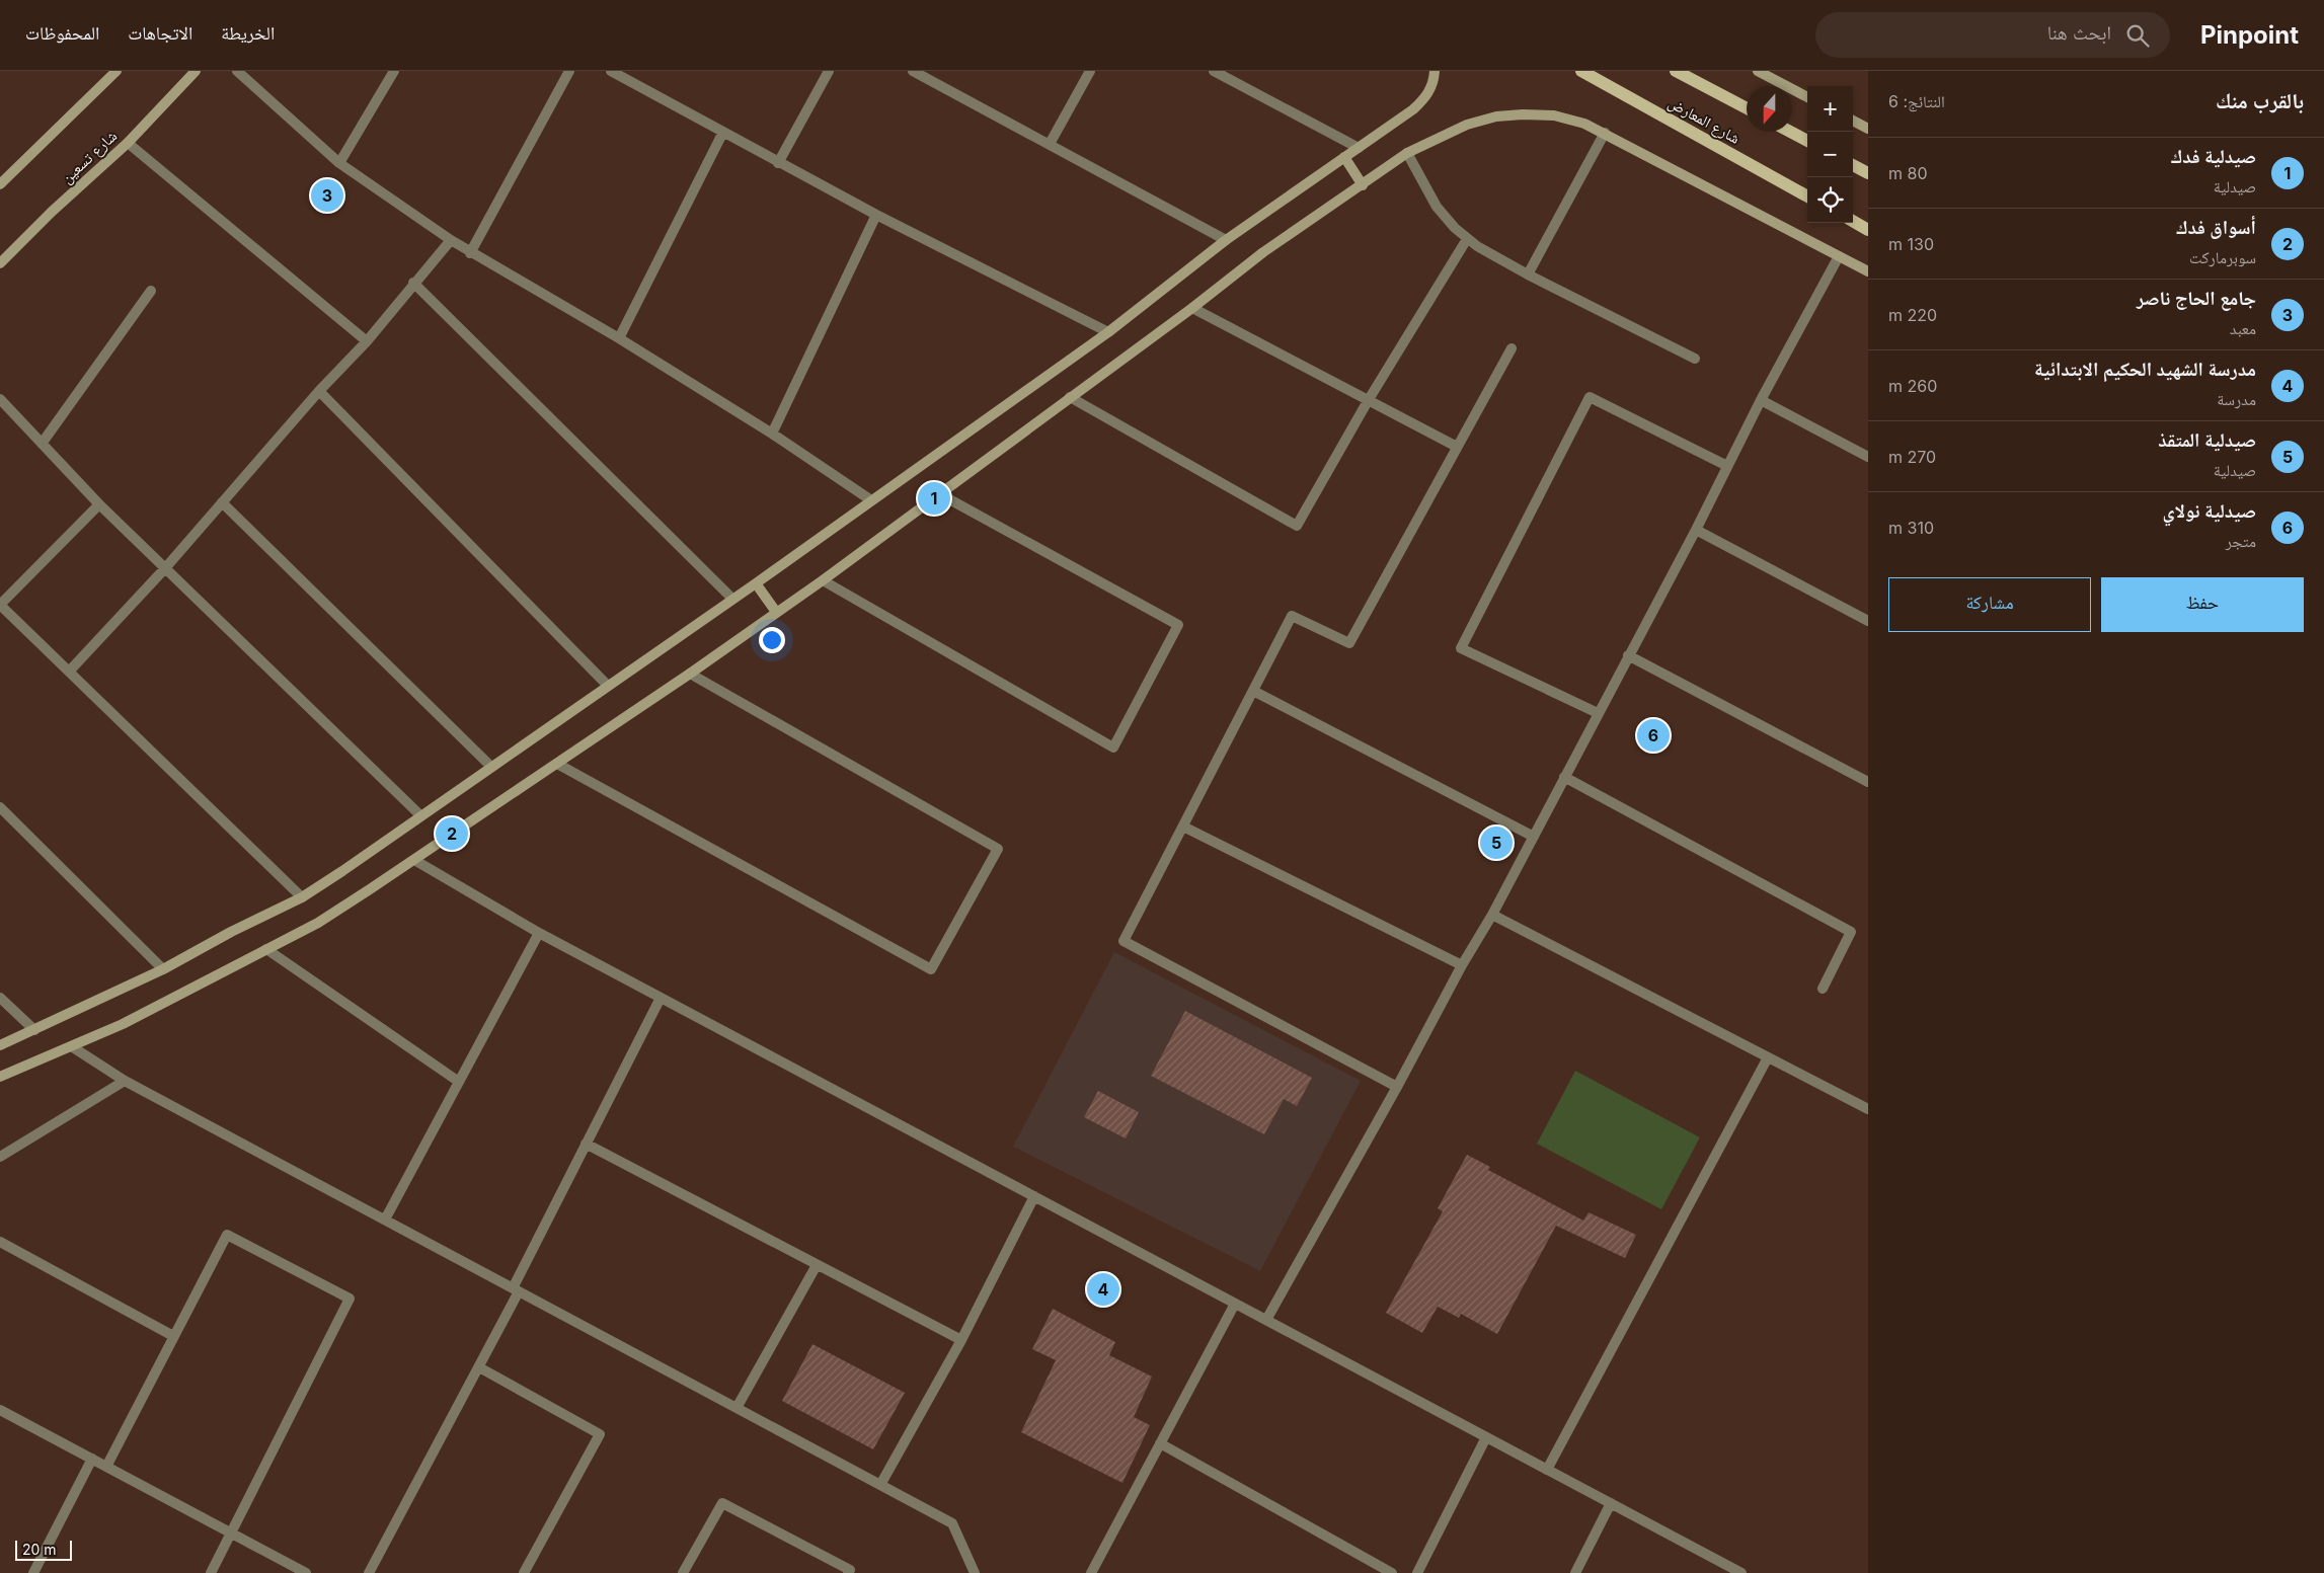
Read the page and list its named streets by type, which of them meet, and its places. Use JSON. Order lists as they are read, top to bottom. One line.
{"streets":{"main road":["شارع المعارض","شارع تسعين"]},"scale_bar":"20 m","north":"bottom","page":{"header":"Pinpoint","search":"ابحث هنا","nav":["الخريطة","الاتجاهات","المحفوظات"],"heading":["بالقرب منك","النتائج: 6"],"map_buttons":["+","−"],"list":[{"mark":"1","name":"صيدلية فدك","note":"صيدلية","value":"80 m"},{"mark":"2","name":"أسواق فدك","note":"سوبرماركت","value":"130 m"},{"mark":"3","name":"جامع الحاج ناصر","note":"معبد","value":"220 m"},{"mark":"4","name":"مدرسة الشهيد الحكيم الابتدائية","note":"مدرسة","value":"260 m"},{"mark":"5","name":"صيدلية المتقذ","note":"صيدلية","value":"270 m"},{"mark":"6","name":"صيدلية نولاي","note":"متجر","value":"310 m"}],"pins":["3","1","6","2","5","4"],"buttons":["حفظ","مشاركة"],"scale":"20 m"}}
